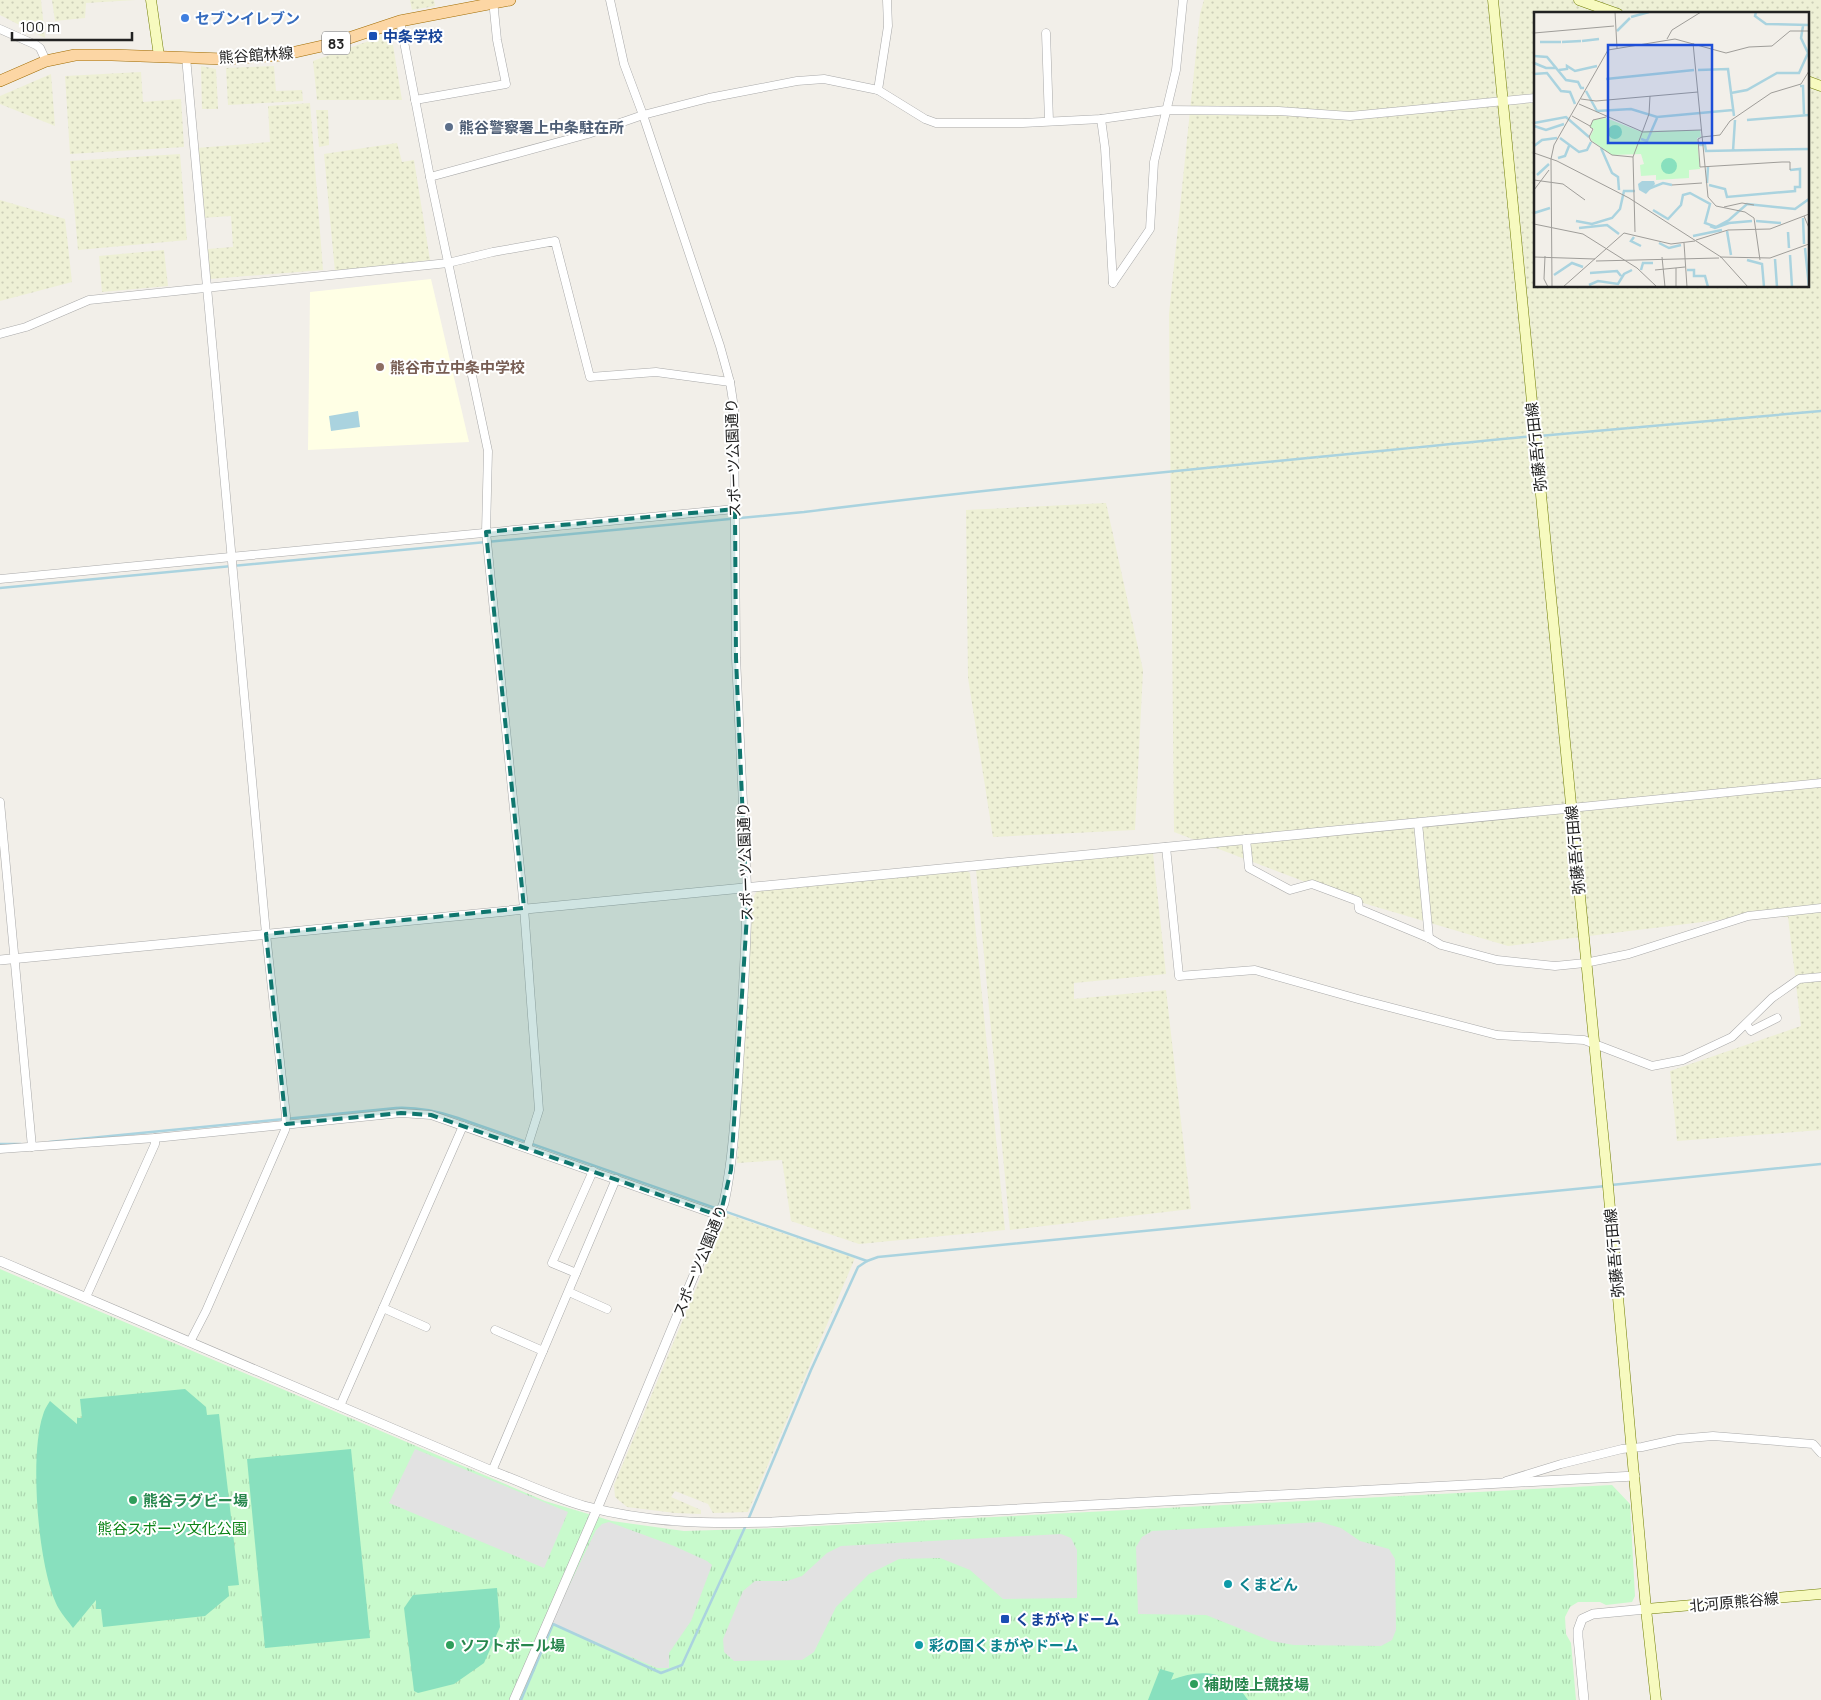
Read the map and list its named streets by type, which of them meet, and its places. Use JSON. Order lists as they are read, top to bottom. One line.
{"streets":{"main road":["83","熊谷館林線","弥藤吾行田線","北河原熊谷線"],"street":["スポーツ公園通り"]},"crossings":[["弥藤吾行田線","北河原熊谷線"]],"parks":["熊谷スポーツ文化公園"],"places":{"other":["セブンイレブン","熊谷警察署上中条駐在所","熊谷市立中条中学校","熊谷ラグビー場","くまどん","ソフトボール場","彩の国くまがやドーム","補助陸上競技場"],"transit":["中条学校","くまがやドーム"]},"scale_bar":"100 m"}
